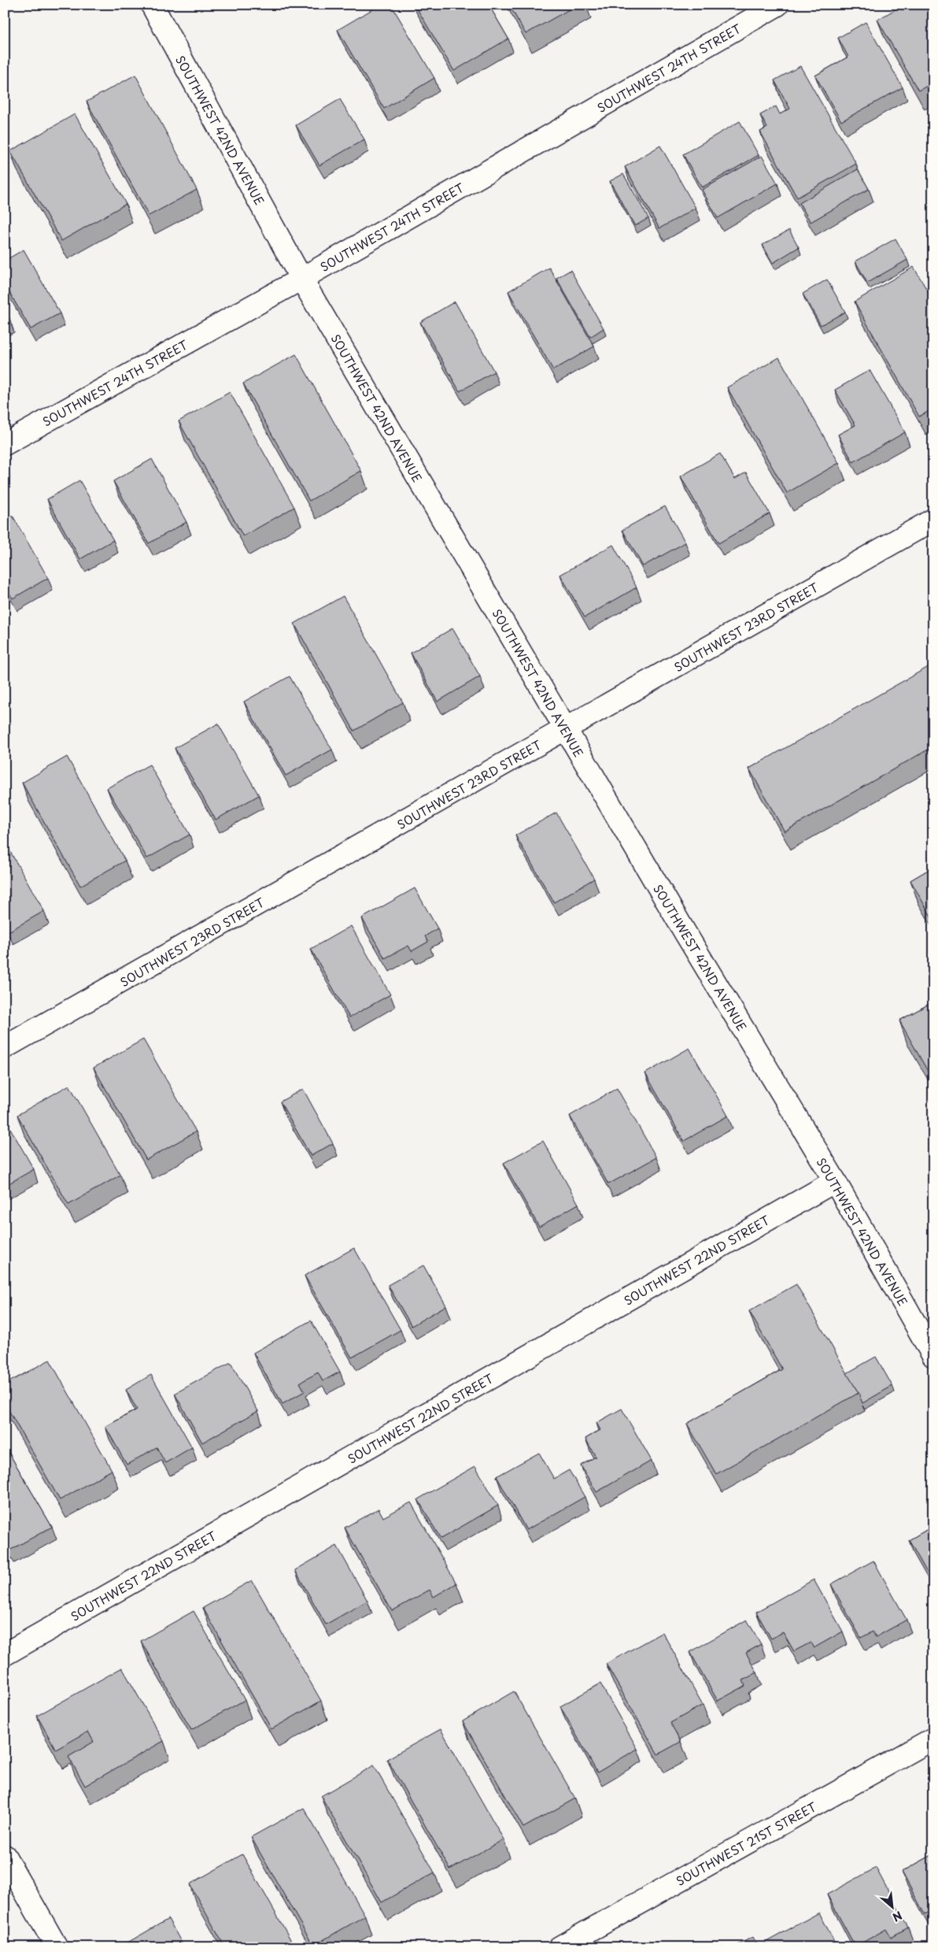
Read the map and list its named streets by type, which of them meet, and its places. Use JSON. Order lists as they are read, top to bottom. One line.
{"streets":{"street":["SOUTHWEST 24TH STREET","SOUTHWEST 42ND AVENUE","SOUTHWEST 23RD STREET","SOUTHWEST 22ND STREET","SOUTHWEST 21ST STREET"]},"crossings":[["SOUTHWEST 24TH STREET","SOUTHWEST 42ND AVENUE"],["SOUTHWEST 42ND AVENUE","SOUTHWEST 23RD STREET"],["SOUTHWEST 42ND AVENUE","SOUTHWEST 22ND STREET"]],"north":"bottom right"}
